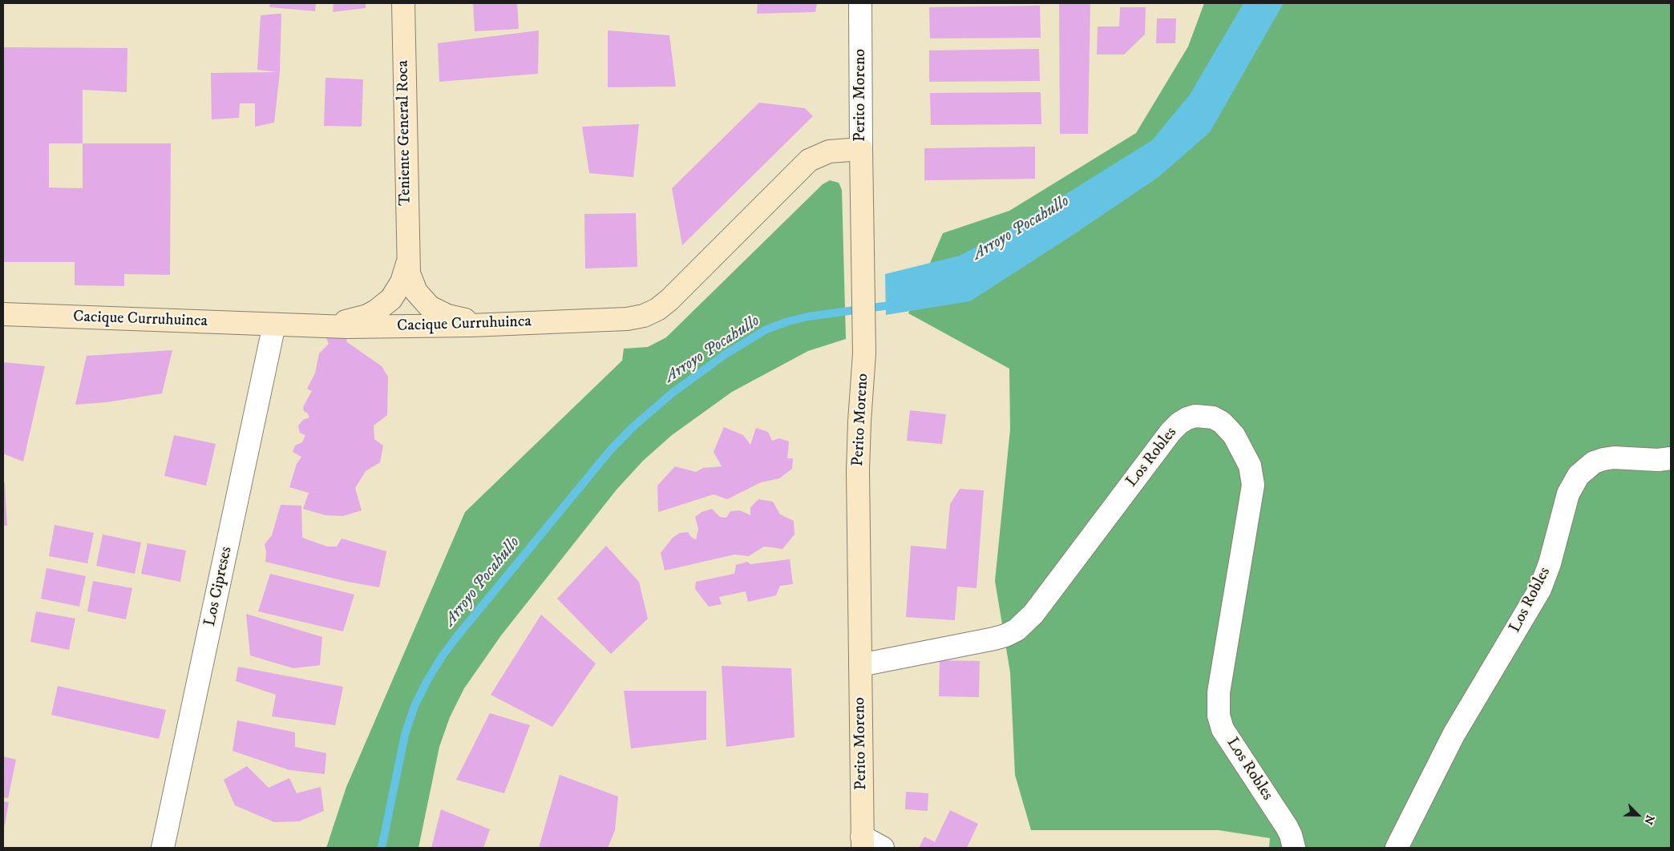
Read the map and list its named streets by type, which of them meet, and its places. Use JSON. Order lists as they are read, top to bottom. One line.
{"streets":{"main road":["Perito Moreno","Teniente General Roca","Cacique Curruhuinca"],"street":["Los Robles","Los Cipreses"]},"crossings":[["Perito Moreno","Cacique Curruhuinca"],["Perito Moreno","Los Robles"],["Teniente General Roca","Cacique Curruhuinca"],["Cacique Curruhuinca","Los Cipreses"]],"water":["Arroyo Pocahullo"],"north":"bottom right"}
